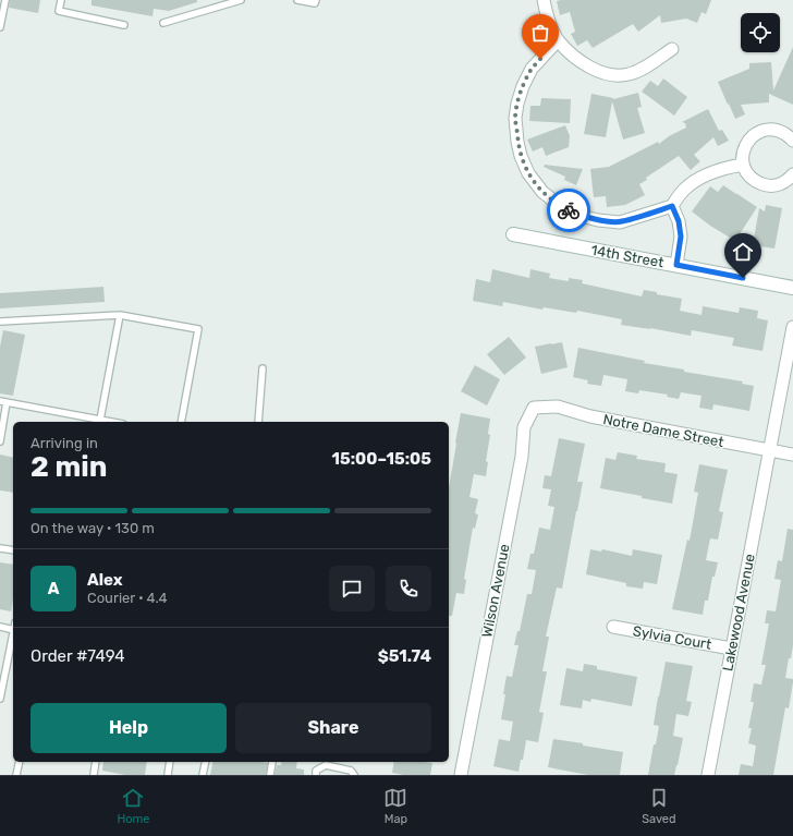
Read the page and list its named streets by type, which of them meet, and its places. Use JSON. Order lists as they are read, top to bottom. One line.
{"streets":{"street":["14th Street","Notre Dame Street","Wilson Avenue","Lakewood Avenue","Sylvia Court"]},"crossings":[["Notre Dame Street","Wilson Avenue"],["Notre Dame Street","Lakewood Avenue"],["Lakewood Avenue","Sylvia Court"]],"page":{"heading":["2 min","Arriving in","15:00–15:05"],"panel":["Alex","Courier · 4.4","Order #7494","$51.74"],"bar":"On the way · 130 m","round":"A","buttons":["Help","Share"],"tabs":["Home","Map","Saved"]}}
